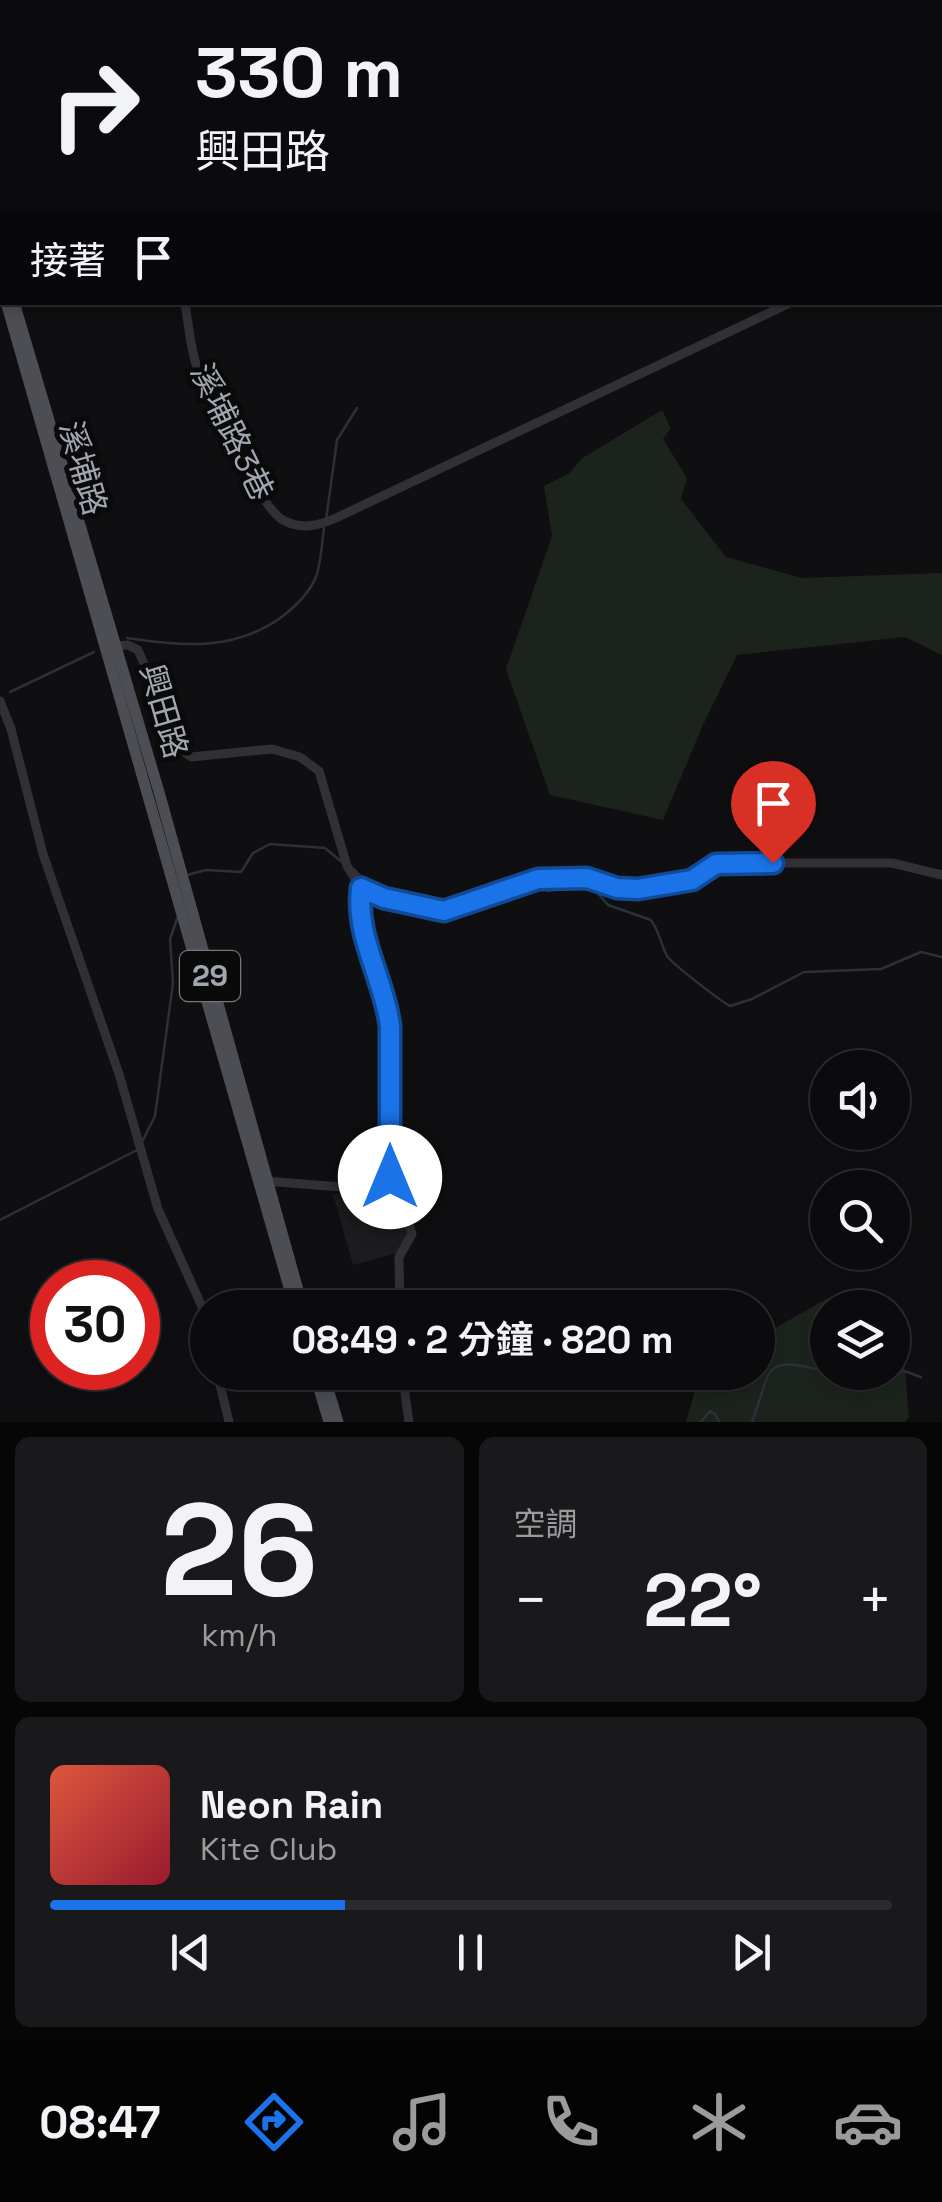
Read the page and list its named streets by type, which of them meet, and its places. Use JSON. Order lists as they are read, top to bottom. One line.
{"streets":{"main road":["溪埔路","興田路","29"],"street":["溪埔路3巷"]},"crossings":[["溪埔路","興田路"]],"page":{"turn":["330 m","興田路"],"then":"接著","limit":"30","trip":"08:49 · 2 分鐘 · 820 m","tile":[["26","km/h"],"空調"],"heat":["−","22°","+"],"song":["Neon Rain","Kite Club"],"tabs":"08:47"}}
